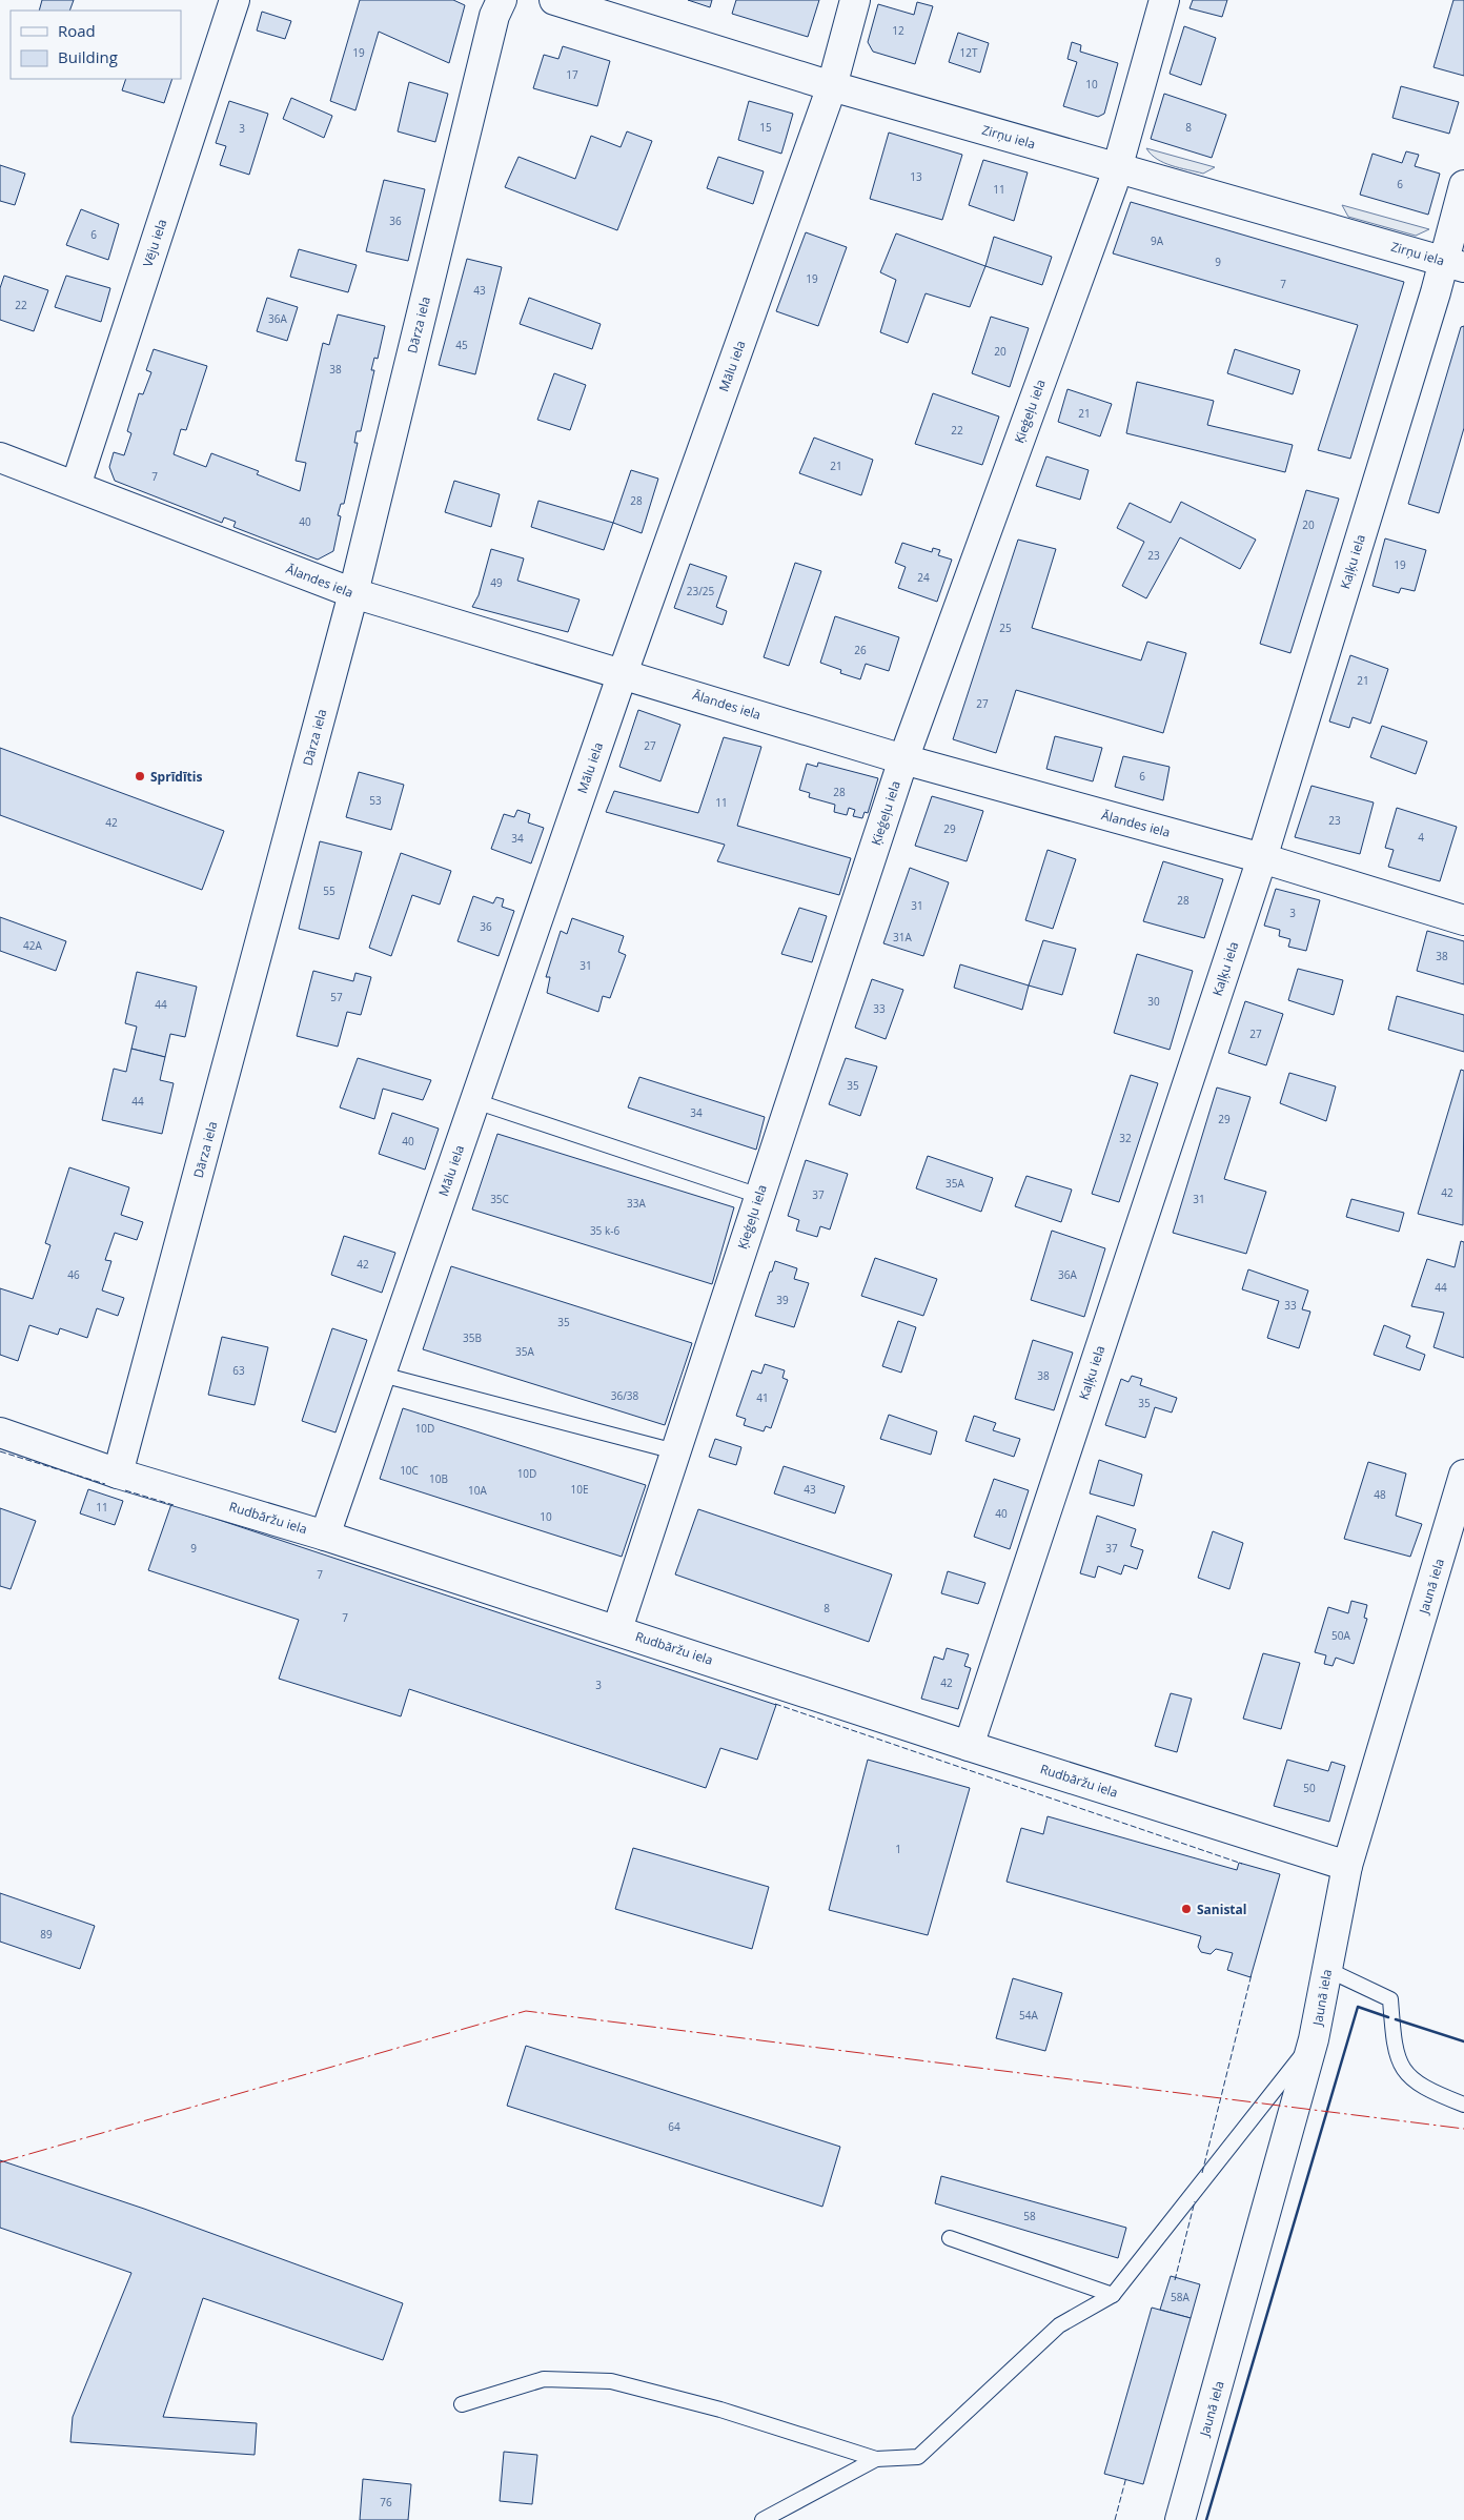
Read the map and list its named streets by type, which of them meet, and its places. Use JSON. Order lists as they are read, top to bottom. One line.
{"streets":{"main road":["Zirņu iela","Vēju iela","Dārza iela","Mālu iela","Ķieģeļu iela","Kaļķu iela","Ālandes iela","Rudbāržu iela","Jaunā iela"]},"crossings":[["Zirņu iela","Mālu iela"],["Zirņu iela","Ķieģeļu iela"],["Zirņu iela","Kaļķu iela"],["Vēju iela","Ālandes iela"],["Dārza iela","Ālandes iela"],["Dārza iela","Rudbāržu iela"],["Mālu iela","Ālandes iela"],["Mālu iela","Rudbāržu iela"],["Ķieģeļu iela","Ālandes iela"],["Ķieģeļu iela","Rudbāržu iela"],["Kaļķu iela","Ālandes iela"],["Kaļķu iela","Rudbāržu iela"],["Rudbāržu iela","Jaunā iela"]],"places":["Sprīdītis","Sanistal"],"house_numbers":["12","19","12T","17","10","15","8","3","13","6","11","36","6","9A","9","19","7","43","22","36A","45","20","38","21","22","21","7","28","40","20","23","19","24","49","23/25","25","26","21","27","27","6","28","53","11","23","42","29","4","34","55","28","31","3","36","31A","42A","38","31","57","30","44","33","27","35","44","34","29","32","40","35A","42","37","35C","31","33A","35 k-6","42","46","36A","44","39","33","35","35B","35A","63","38","36/38","41","35","10D","10C","10D","10B","10E","43","10A","48","11","40","10","9","37","7","8","7","50A","42","3","50","1","89","54A","64","58","58A","76"],"legend":["Road","Building"]}
